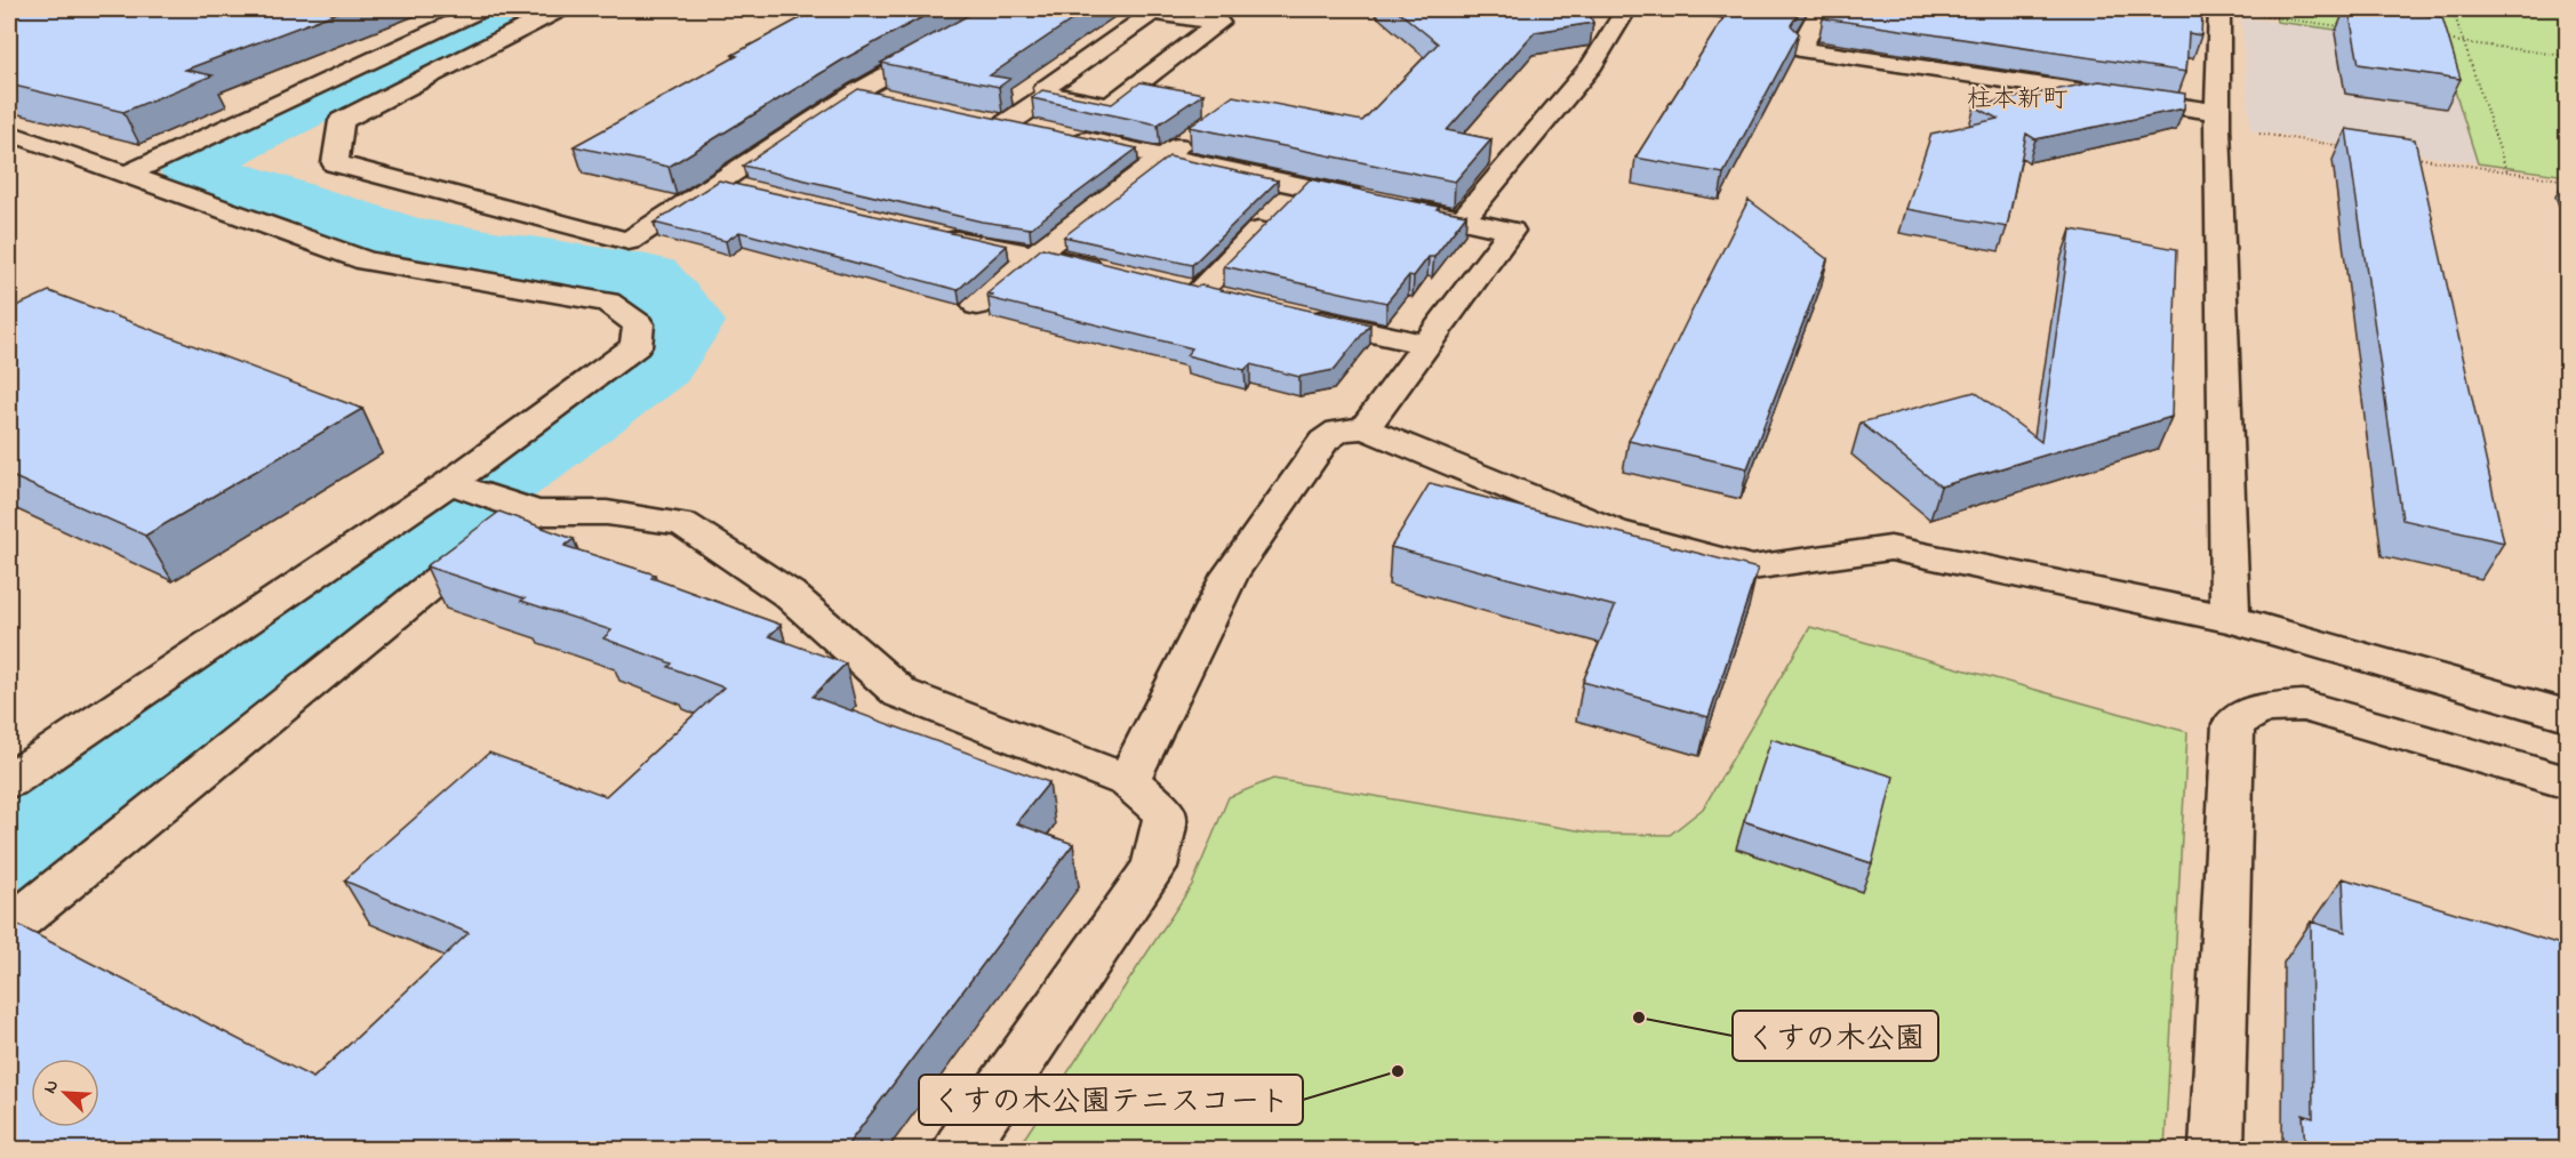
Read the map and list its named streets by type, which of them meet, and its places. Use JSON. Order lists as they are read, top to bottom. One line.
{"districts":["柱本新町"],"places":["くすの木公園","くすの木公園テニスコート"],"north":"top left"}
